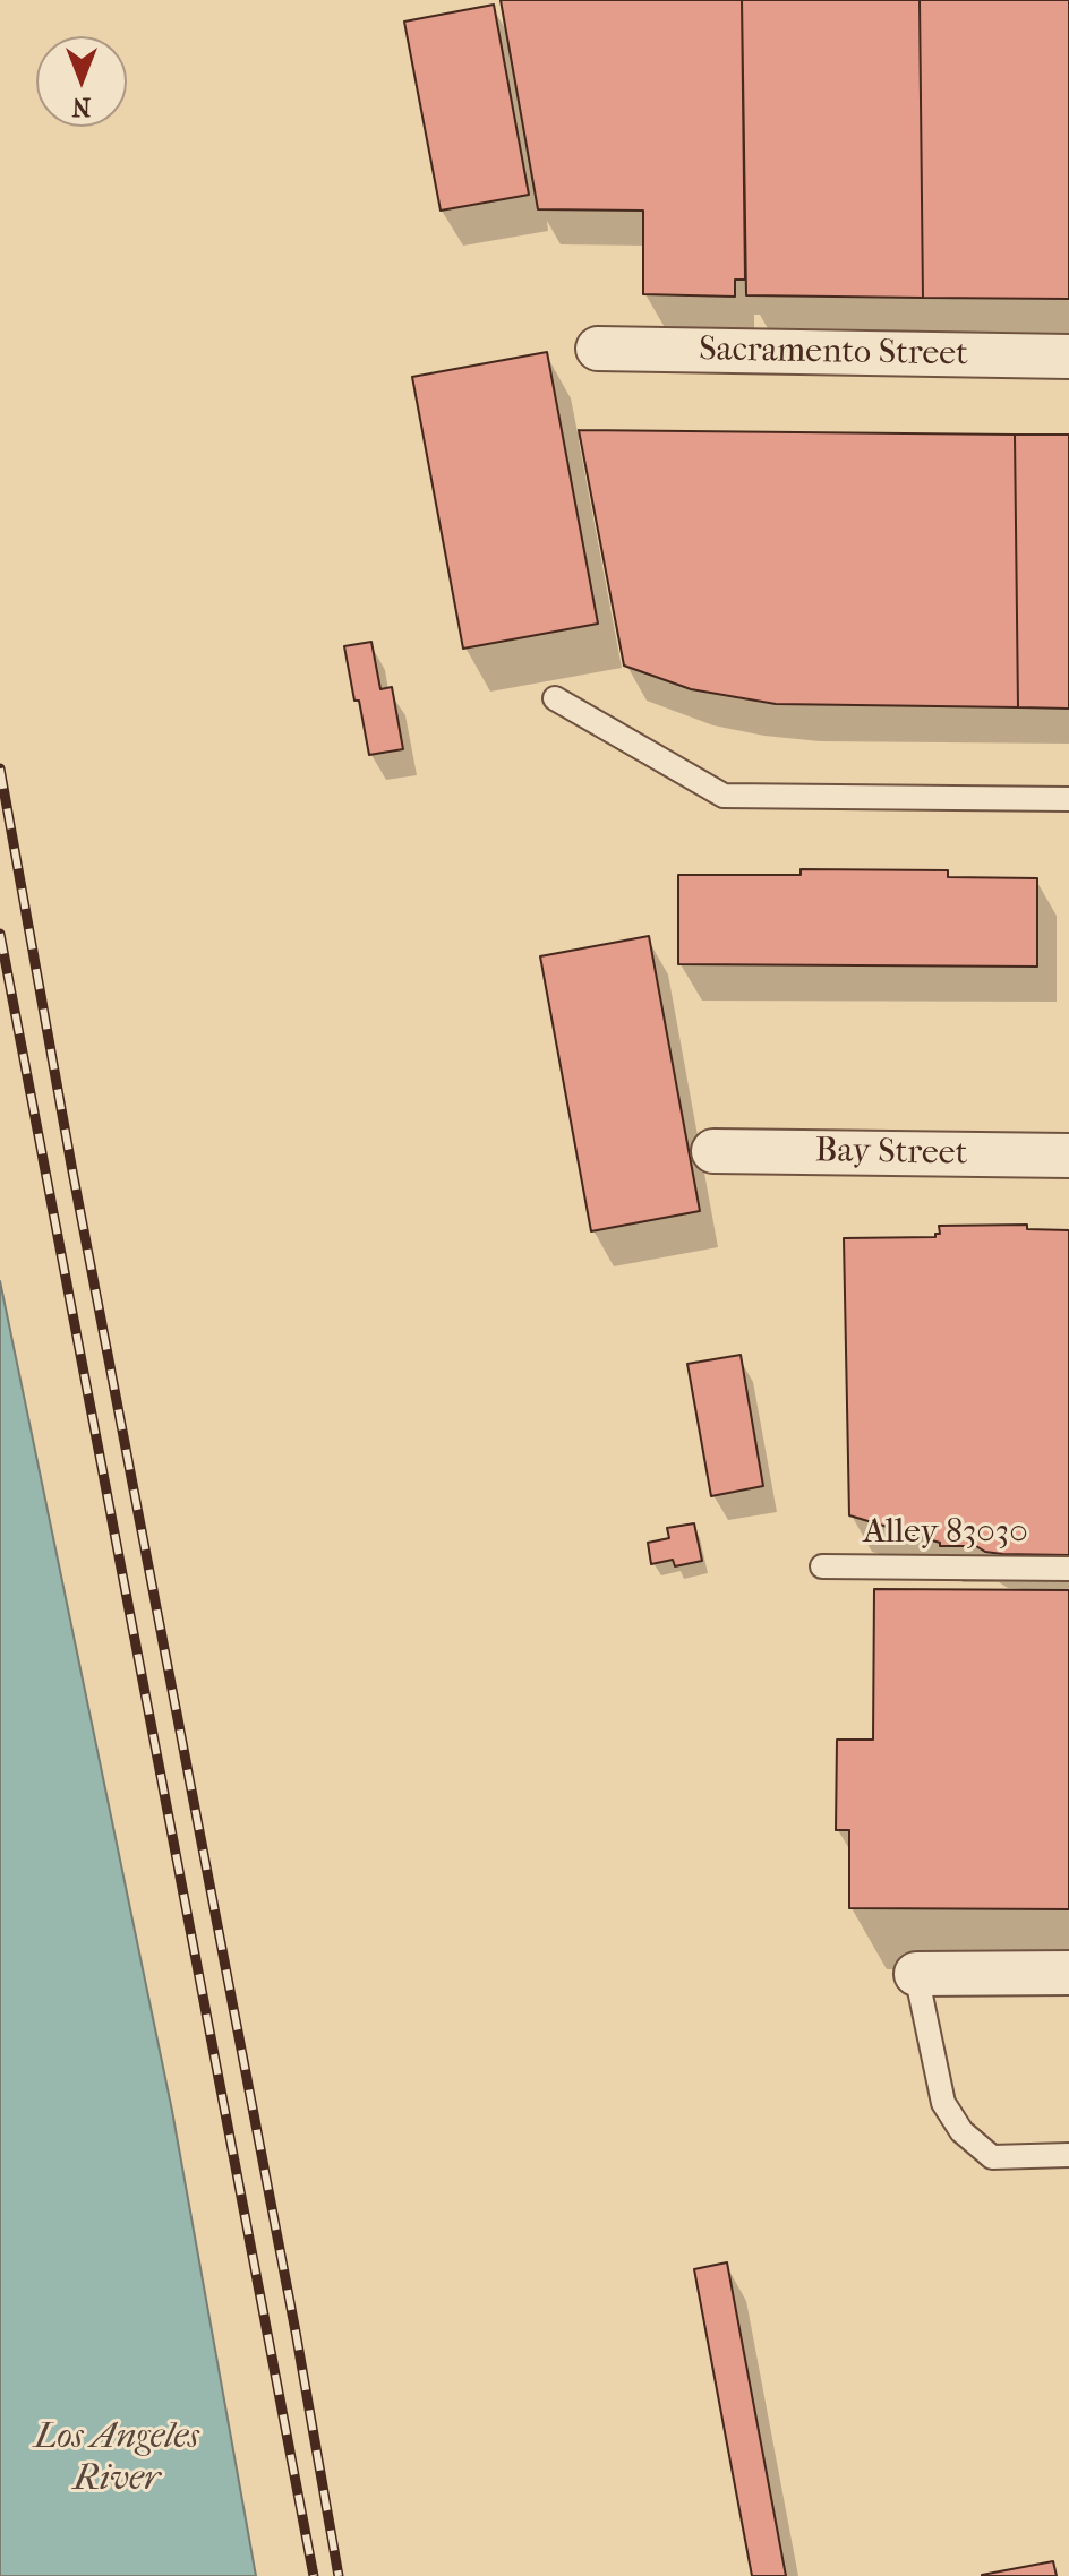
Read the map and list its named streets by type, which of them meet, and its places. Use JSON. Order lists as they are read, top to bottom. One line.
{"streets":{"street":["Sacramento Street","Bay Street"],"lane":["Alley 83030"]},"water":["Los Angeles River"],"north":"bottom"}
